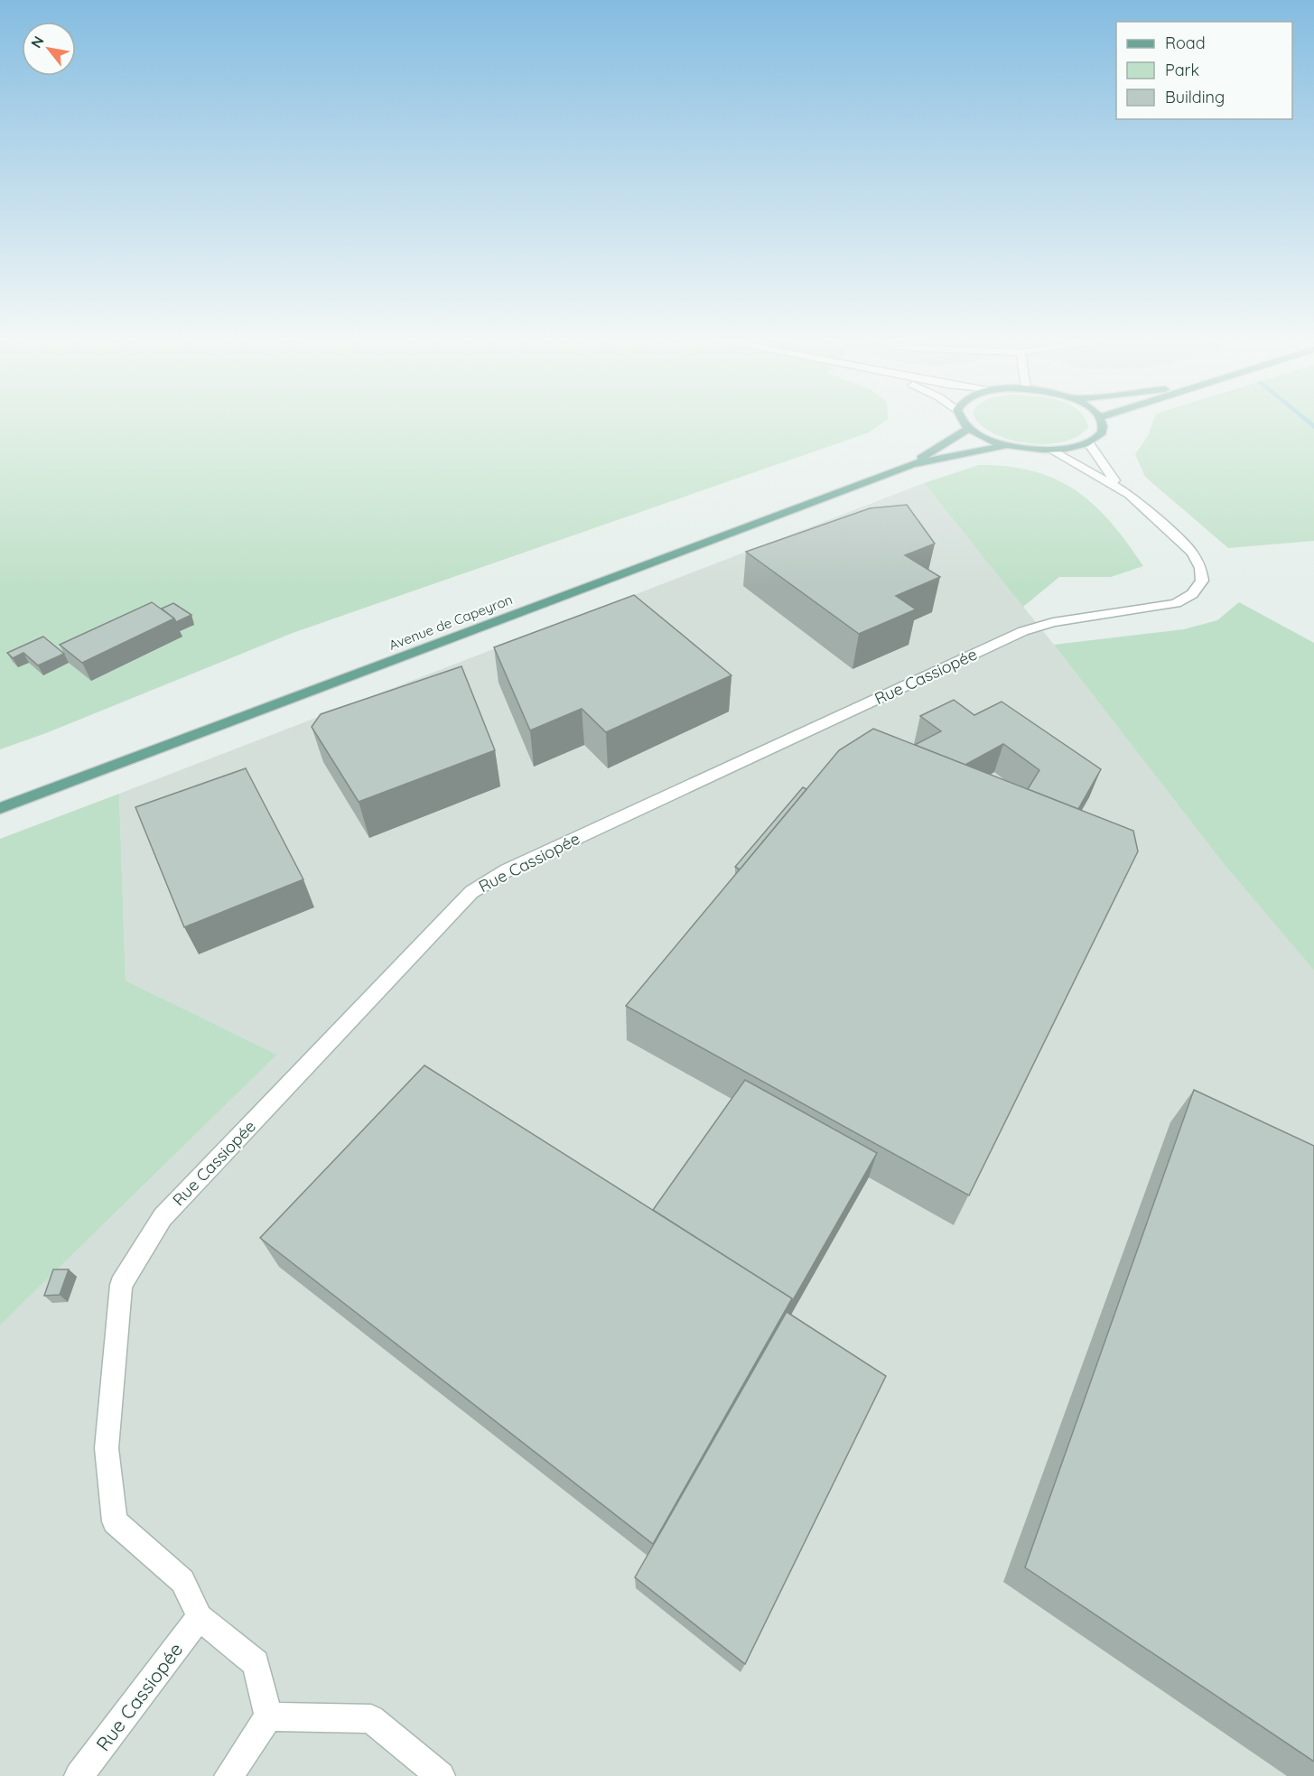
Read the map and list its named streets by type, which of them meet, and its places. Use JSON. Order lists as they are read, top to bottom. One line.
{"streets":{"main road":["Avenue de Capeyron"],"street":["Rue Cassiopée"]},"legend":["Road","Park","Building"],"north":"top left"}
